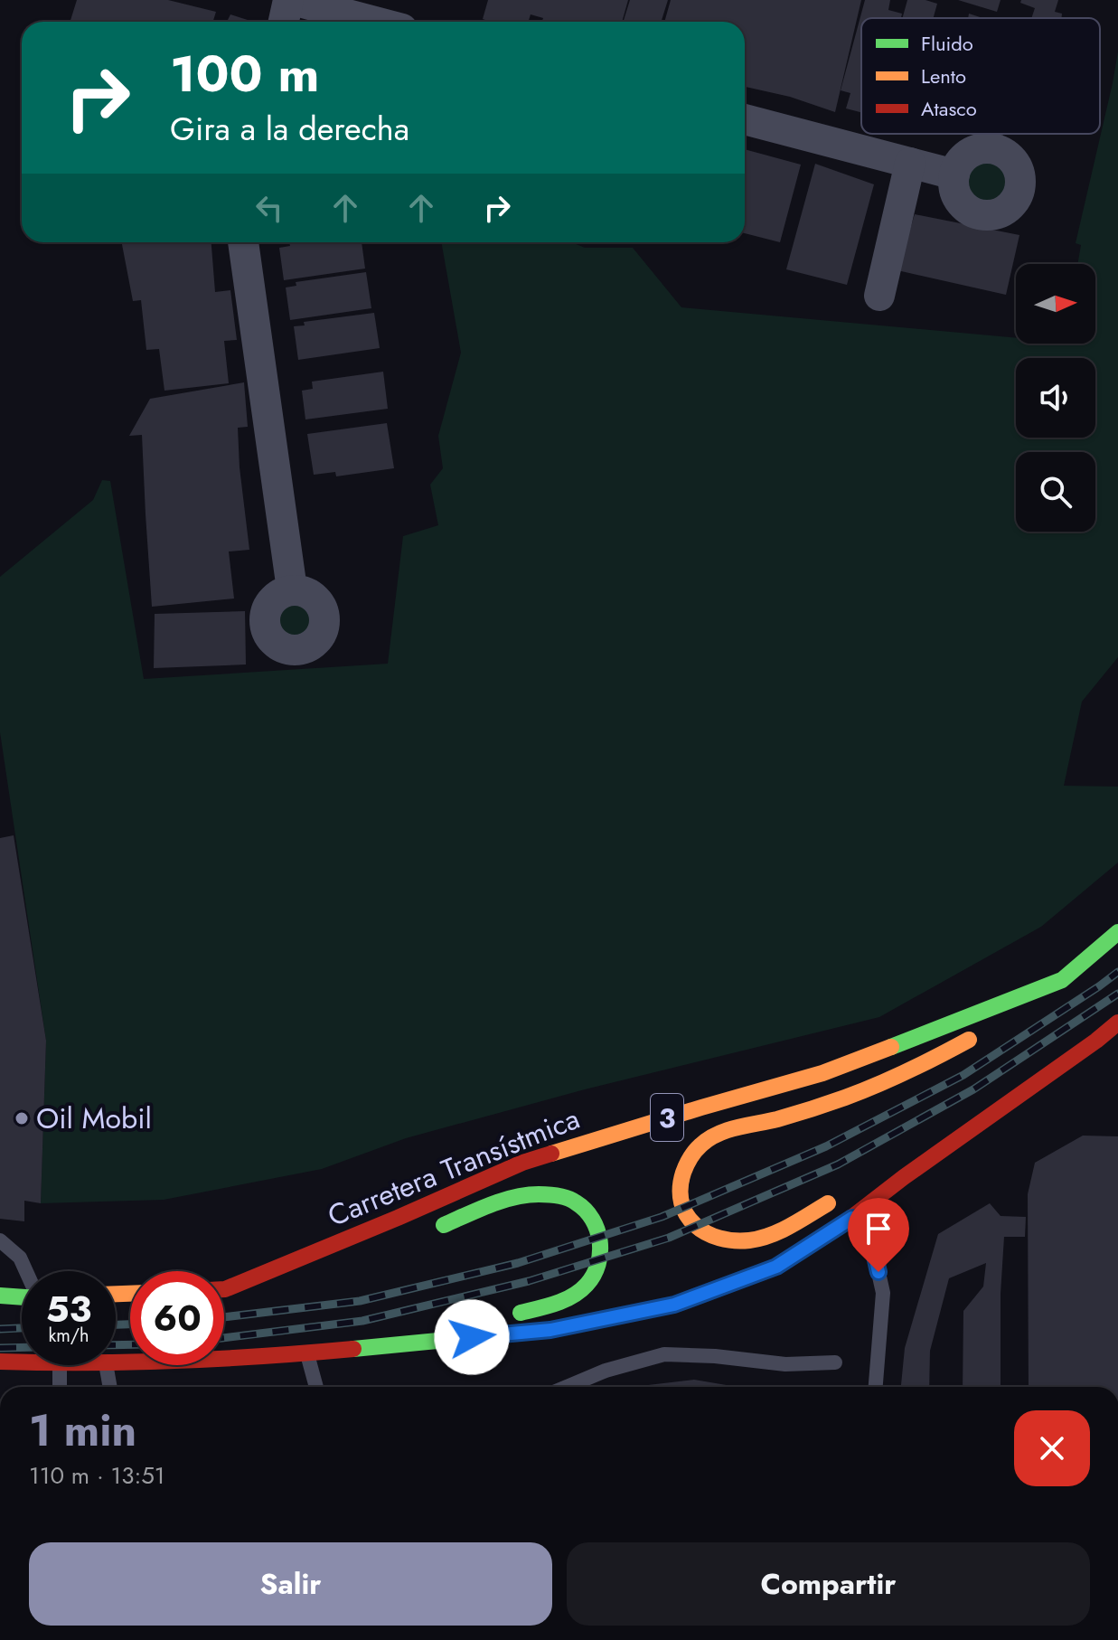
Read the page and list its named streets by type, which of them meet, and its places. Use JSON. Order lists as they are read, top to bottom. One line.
{"streets":{"main road":["3","Carretera Transístmica"]},"places":["Oil Mobil"],"legend":["Fluido","Lento","Atasco"],"north":"right","page":{"turn":["100 m","Gira a la derecha"],"speed":"53 km/h","limit":"60","heading":["1 min","110 m · 13:51"],"buttons":["Salir","Compartir"]}}
